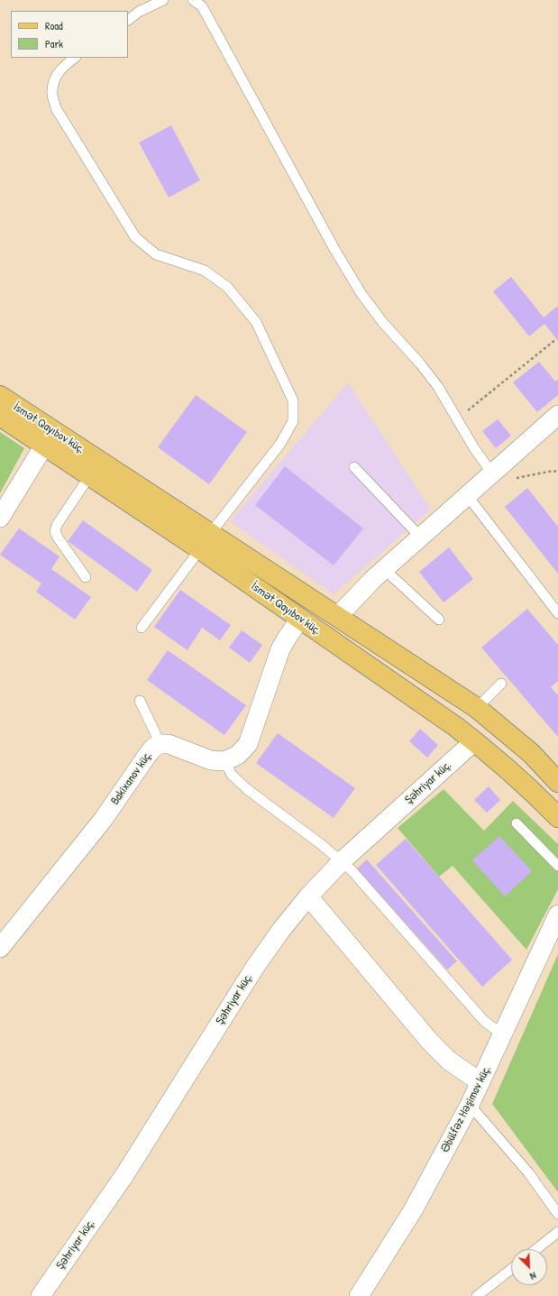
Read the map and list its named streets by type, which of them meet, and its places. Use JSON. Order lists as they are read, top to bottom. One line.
{"streets":{"main road":["İsmət Qayıbov küç."],"street":["Bakixanov küç.","Şəhriyar küç.","Əbülfəz Həşimov küç."]},"crossings":[["İsmət Qayıbov küç.","Şəhriyar küç."]],"legend":["Road","Park"],"north":"bottom right"}
